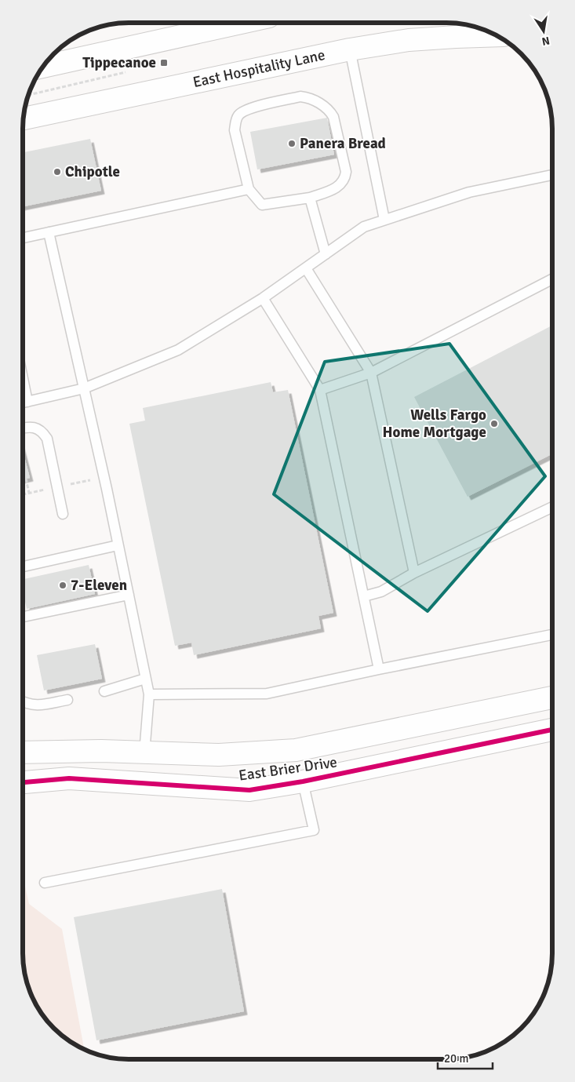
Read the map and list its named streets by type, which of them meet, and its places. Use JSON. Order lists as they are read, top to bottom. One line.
{"streets":{"street":["East Hospitality Lane","East Brier Drive"]},"places":{"transit":["Tippecanoe"],"other":["Panera Bread","Chipotle","Wells Fargo Home Mortgage","7-Eleven"]},"scale_bar":"20 m","north":"bottom"}
